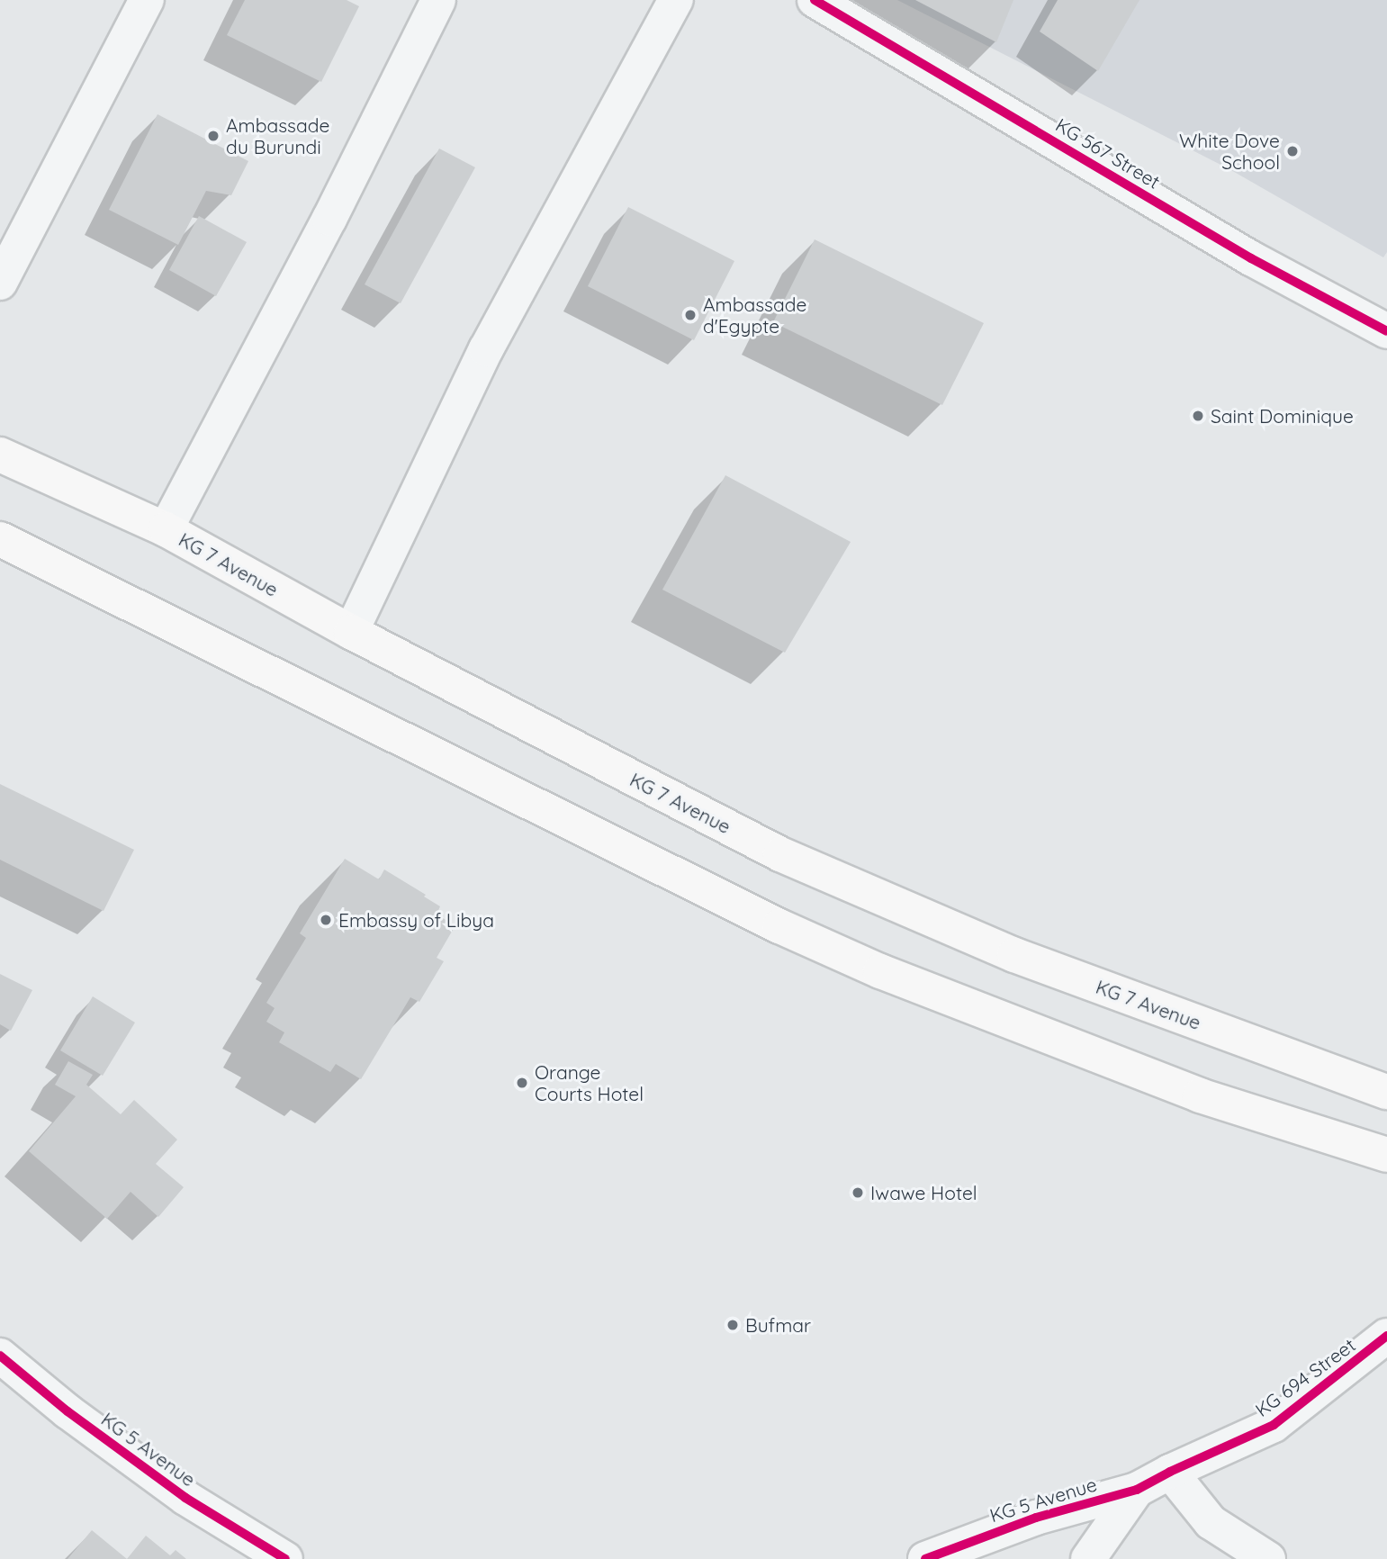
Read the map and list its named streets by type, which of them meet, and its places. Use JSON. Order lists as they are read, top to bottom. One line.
{"streets":{"main road":["KG 7 Avenue"],"street":["KG 567 Street","KG 694 Street","KG 5 Avenue"]},"crossings":[["KG 694 Street","KG 5 Avenue"]],"places":["Ambassade du Burundi","White Dove School","Ambassade d'Egypte","Saint Dominique","Embassy of Libya","Orange Courts Hotel","Iwawe Hotel","Bufmar"]}
